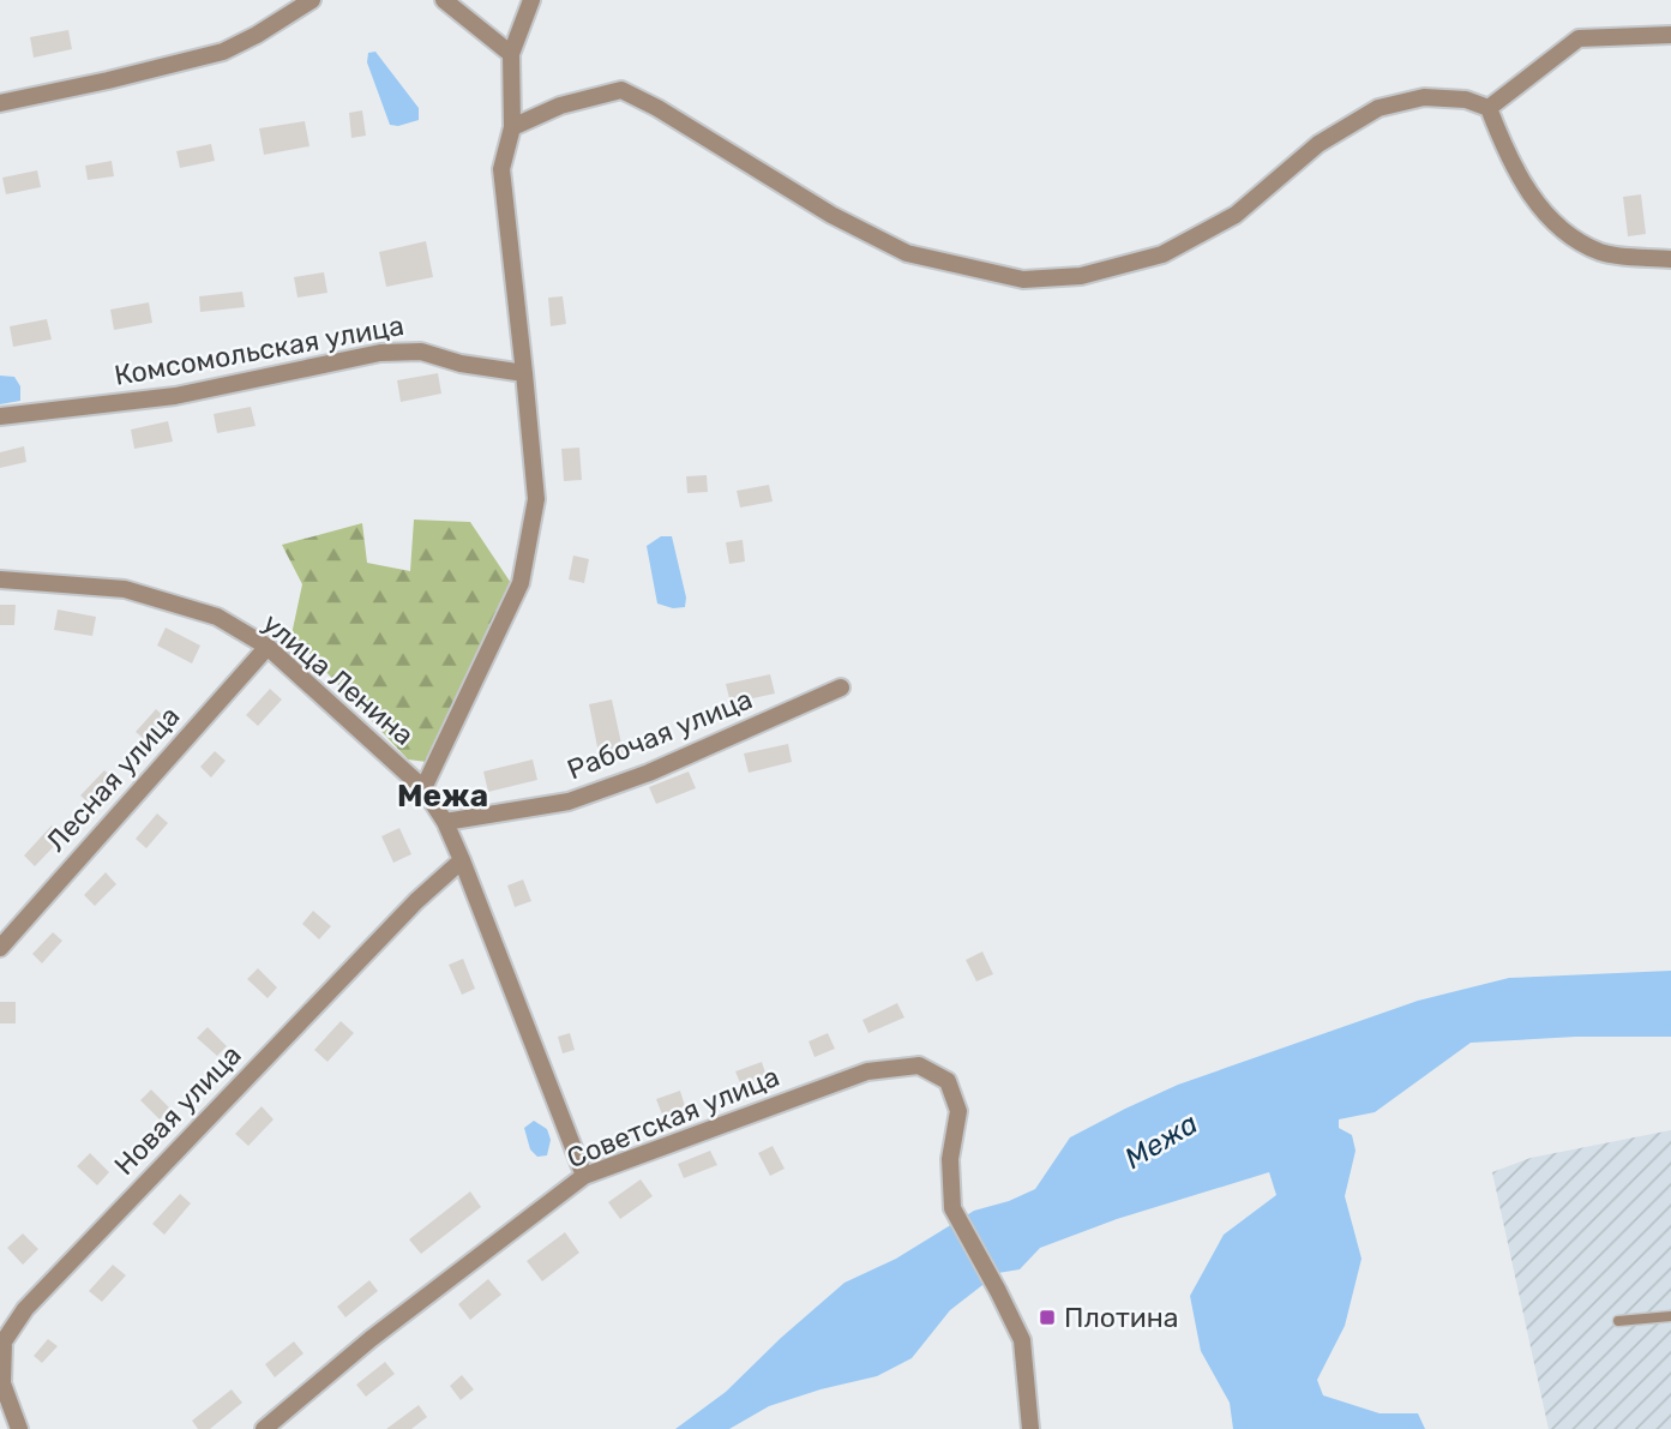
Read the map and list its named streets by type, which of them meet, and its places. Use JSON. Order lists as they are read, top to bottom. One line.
{"streets":{"street":["Комсомольская улица","улица Ленина","Рабочая улица","Лесная улица","Новая улица","Советская улица"]},"crossings":[["улица Ленина","Рабочая улица"],["улица Ленина","Лесная улица"],["улица Ленина","Новая улица"],["улица Ленина","Советская улица"]],"districts":["Межа"],"water":["Межа"],"places":{"transit":["Плотина"]}}
